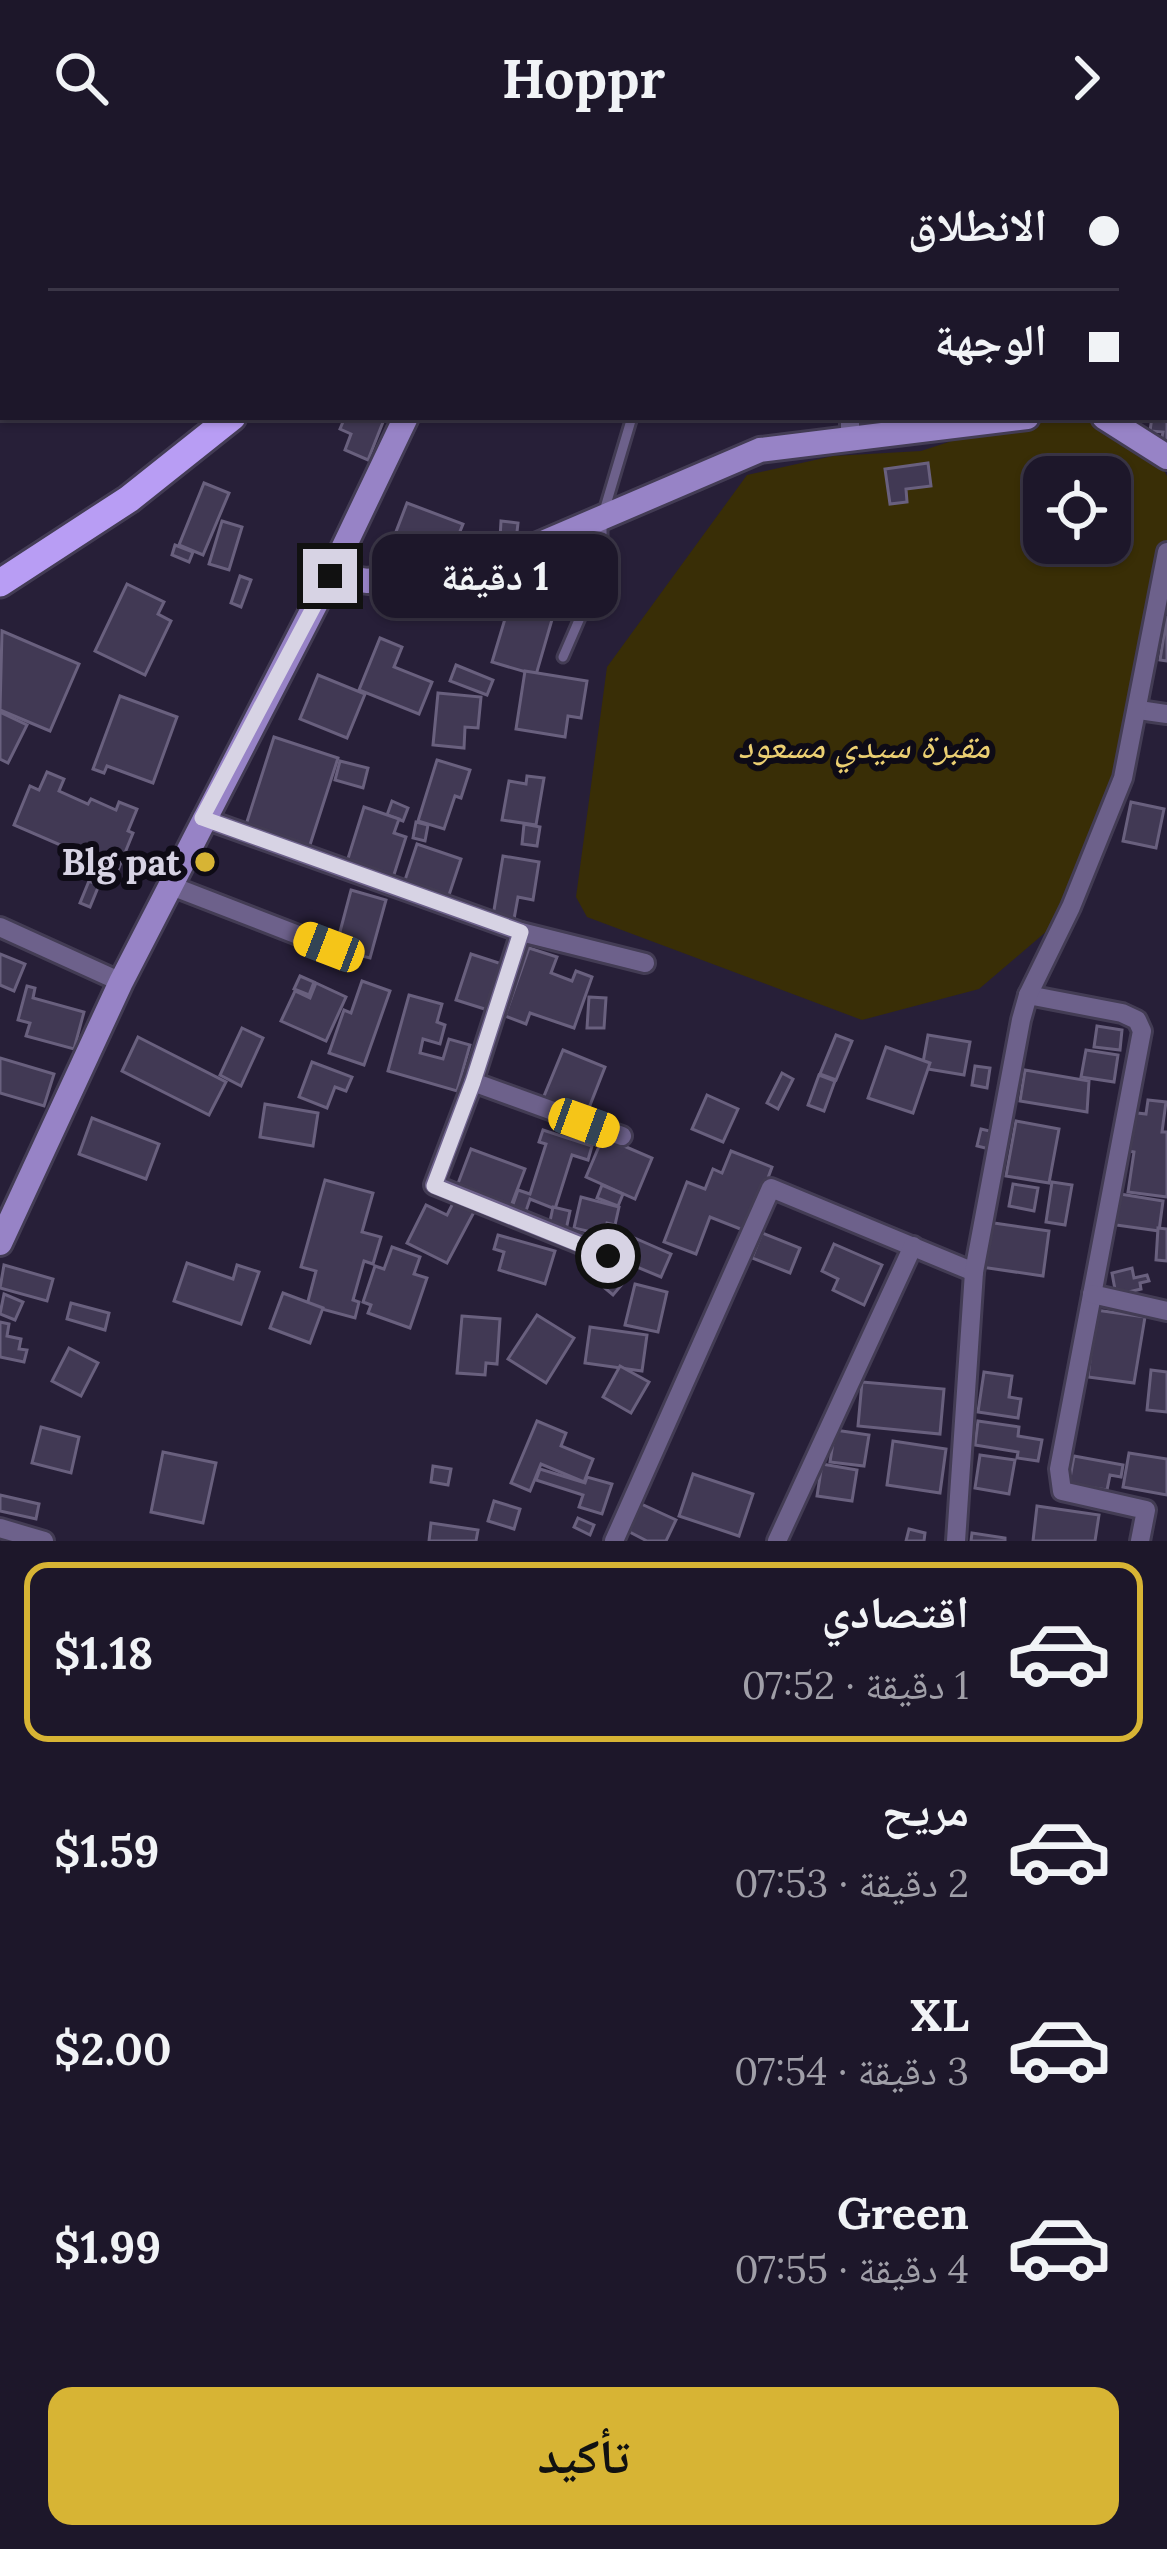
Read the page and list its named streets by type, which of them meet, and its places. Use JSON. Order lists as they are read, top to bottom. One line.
{"parks":["مقبرة سيدي مسعود"],"places":["Blg pat"],"page":{"header":"Hoppr","banner":["الانطلاق","الوجهة"],"bubble":"1 دقيقة","list":[{"name":"اقتصادي","note":"1 دقيقة · 07:52","value":"$1.18"},{"name":"مريح","note":"2 دقيقة · 07:53","value":"$1.59"},{"name":"XL","note":"3 دقيقة · 07:54","value":"$2.00"},{"name":"Green","note":"4 دقيقة · 07:55","value":"$1.99"}],"buttons":"تأكيد"}}
